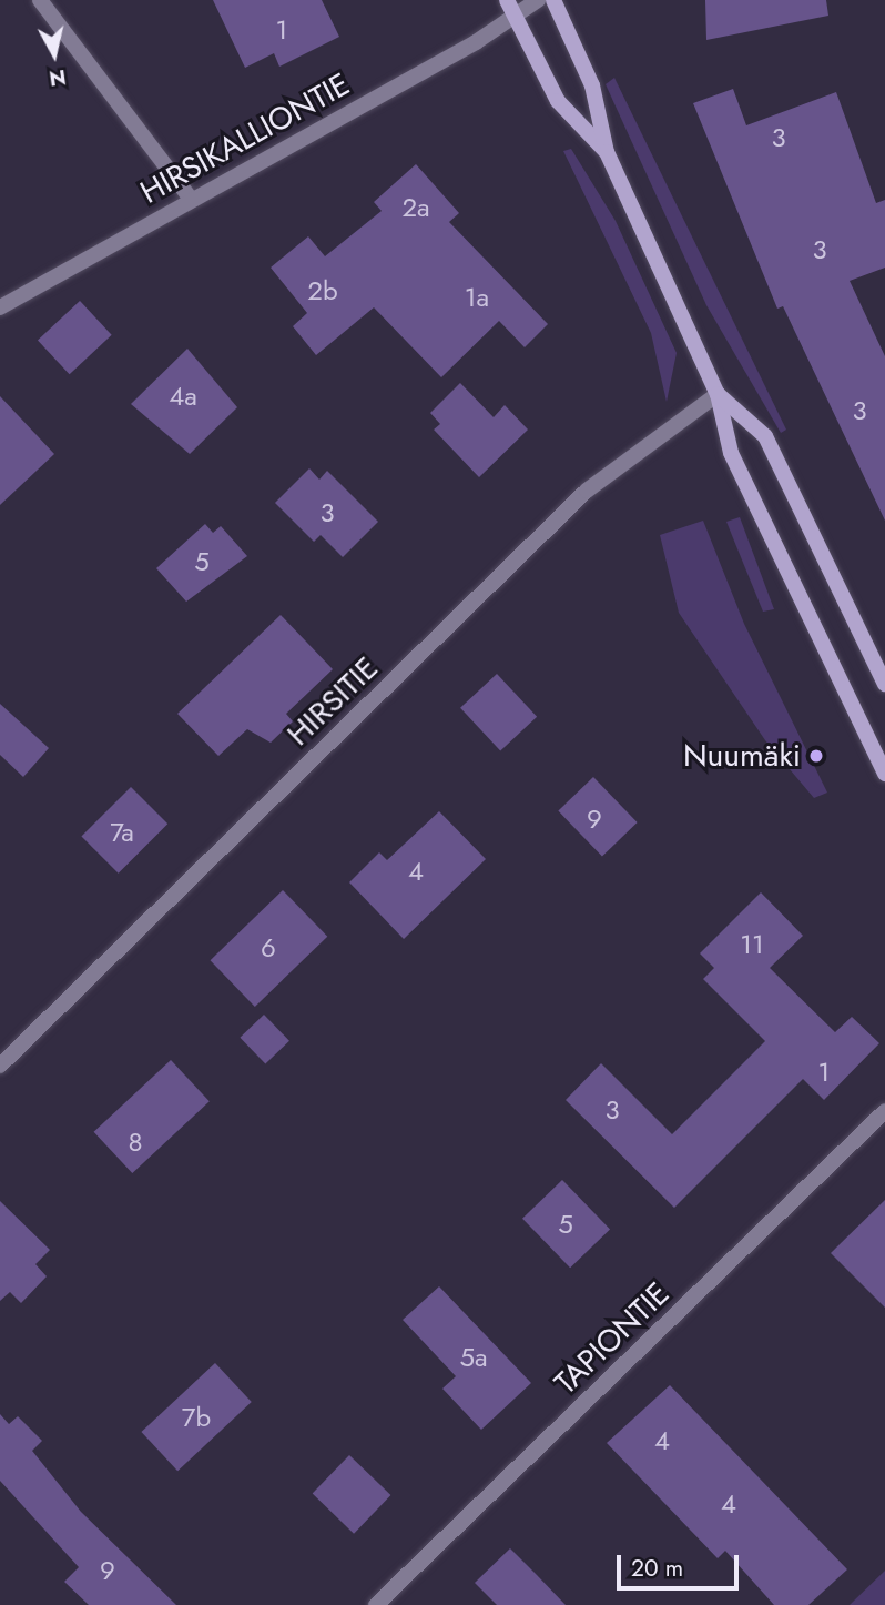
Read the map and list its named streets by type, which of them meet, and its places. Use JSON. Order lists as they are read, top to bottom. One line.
{"streets":{"street":["HIRSIKALLIONTIE","HIRSITIE","TAPIONTIE"]},"places":["Nuumäki"],"house_numbers":["1","3","2a","3","2b","1a","4a","3","3","5","9","7a","4","11","6","1","3","8","5","5a","7b","4","4","9"],"scale_bar":"20 m","north":"bottom"}
